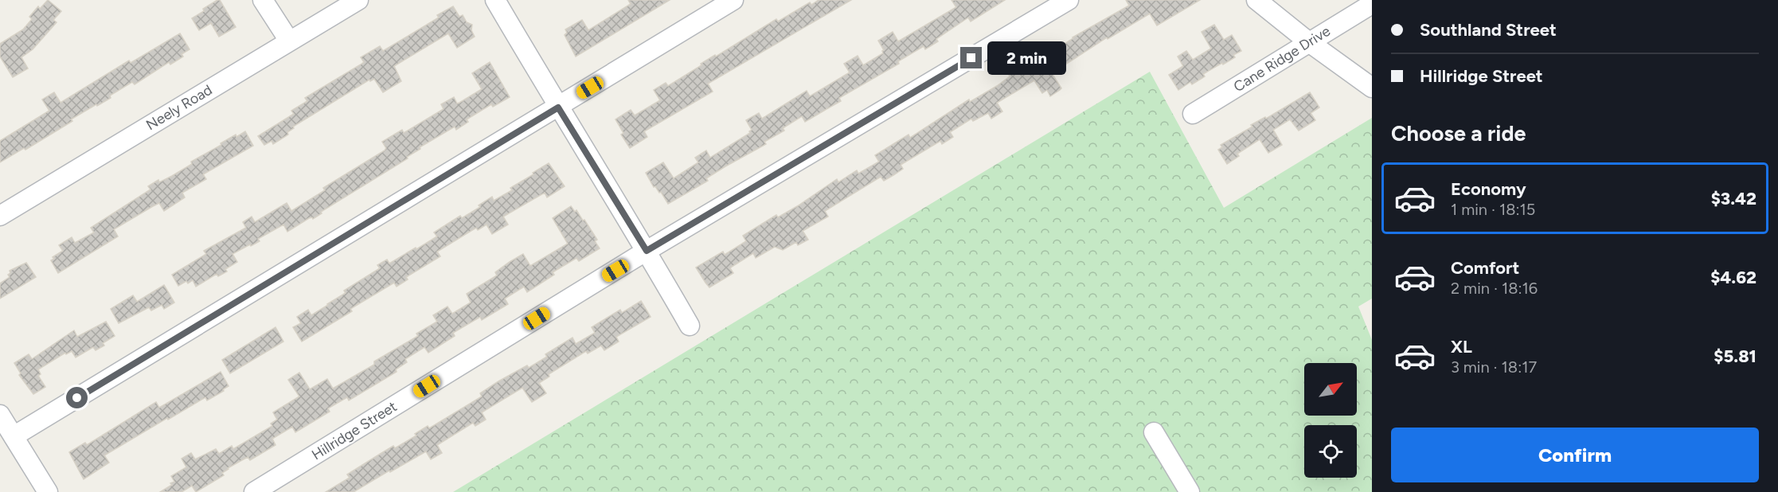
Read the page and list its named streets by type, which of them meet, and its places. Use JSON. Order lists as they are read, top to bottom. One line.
{"streets":{"street":["Cane Ridge Drive","Neely Road","Hillridge Street"]},"north":"top right","page":{"banner":["Southland Street","Hillridge Street"],"bubble":"2 min","heading":"Choose a ride","list":[{"name":"Economy","note":"1 min · 18:15","value":"$3.42"},{"name":"Comfort","note":"2 min · 18:16","value":"$4.62"},{"name":"XL","note":"3 min · 18:17","value":"$5.81"}],"buttons":"Confirm"}}
